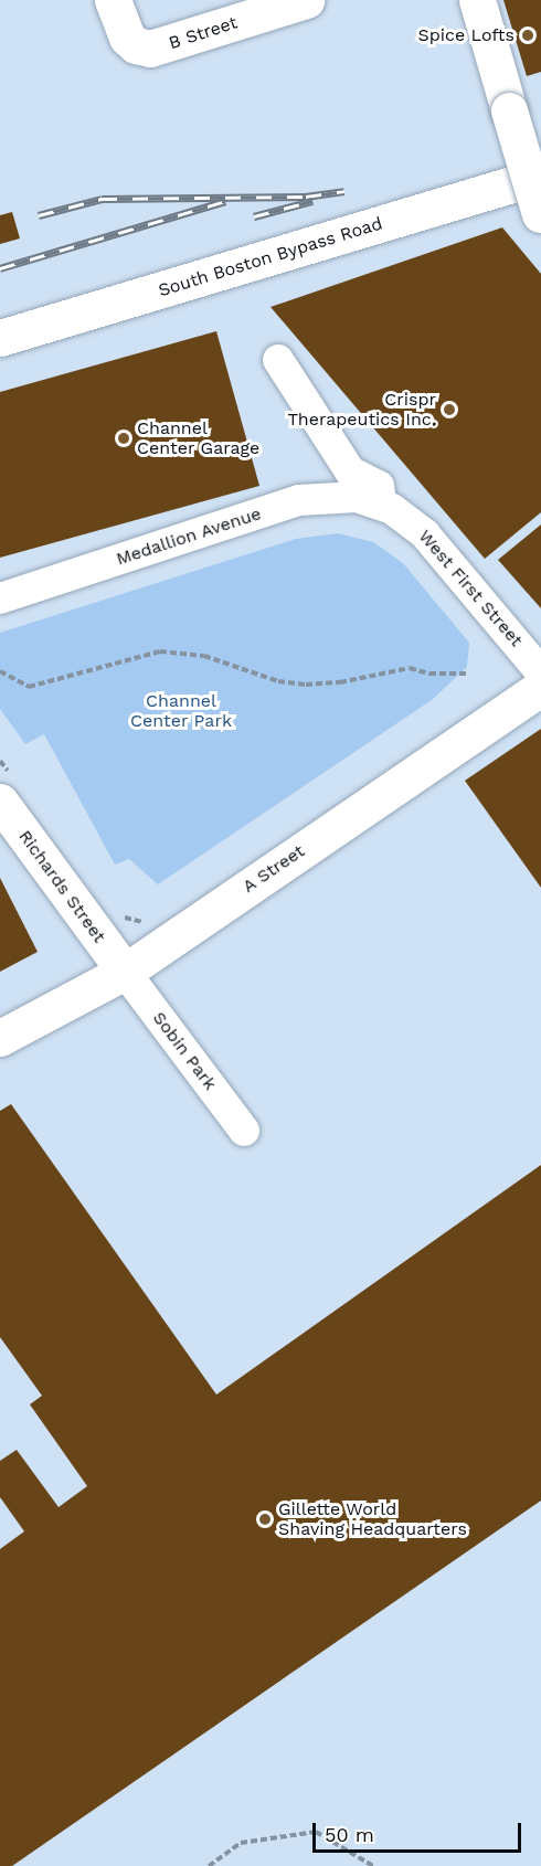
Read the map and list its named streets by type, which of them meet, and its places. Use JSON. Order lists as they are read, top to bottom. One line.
{"streets":{"main road":["B Street","South Boston Bypass Road","A Street","Richards Street"],"street":["Medallion Avenue","West First Street","Sobin Park"]},"crossings":[["Medallion Avenue","West First Street"],["A Street","Richards Street"],["A Street","Sobin Park"],["Richards Street","Sobin Park"]],"parks":["Channel Center Park"],"places":["Spice Lofts","Crispr Therapeutics Inc.","Channel Center Garage","Gillette World Shaving Headquarters"],"scale_bar":"50 m"}
